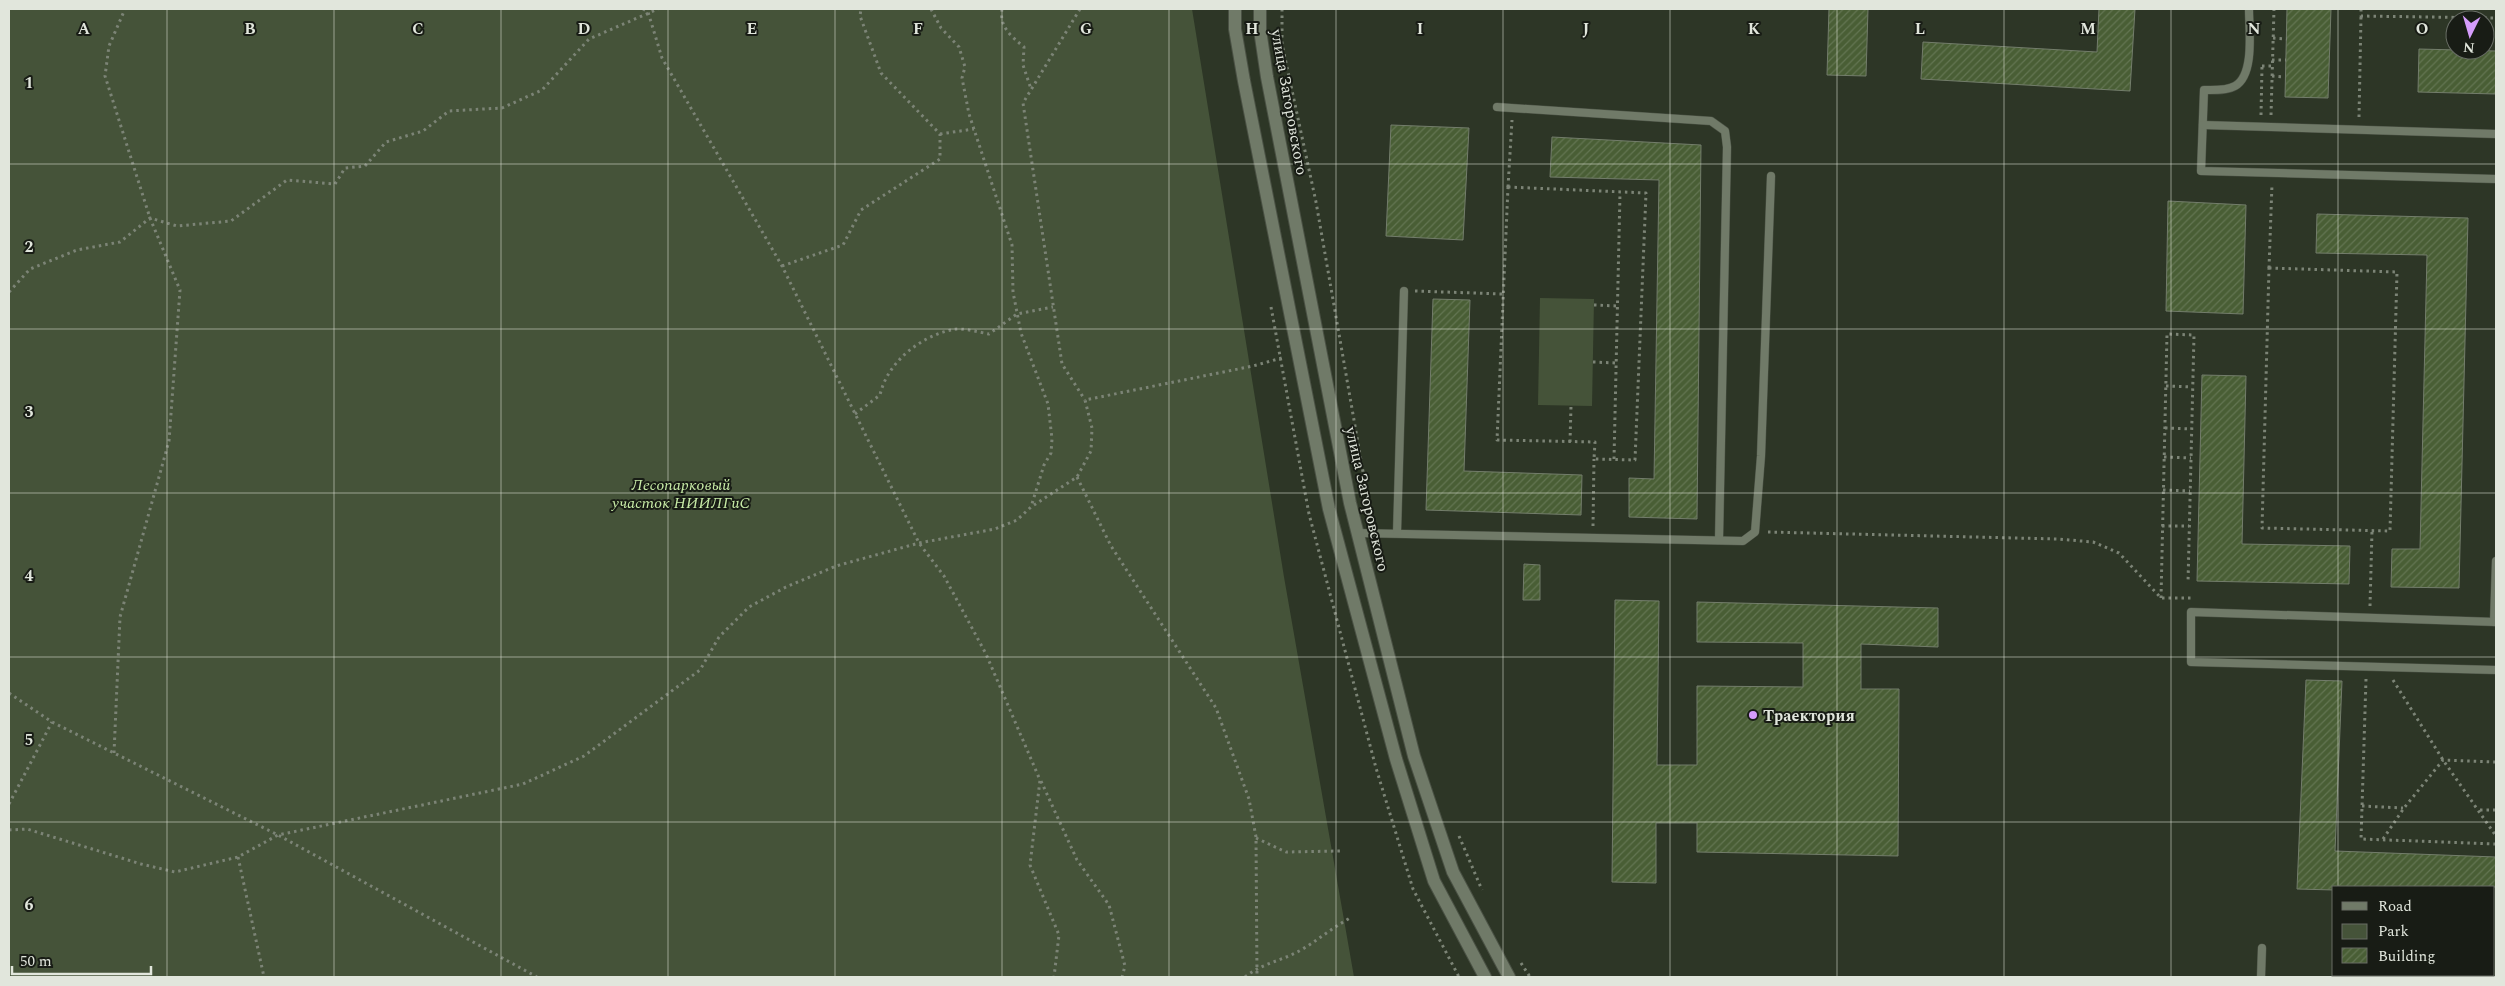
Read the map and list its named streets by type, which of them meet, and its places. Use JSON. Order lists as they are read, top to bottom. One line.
{"streets":{"street":["улица Загоровского"]},"parks":["Лесопарковый участок НИИЛГиС"],"places":["Траектория"],"legend":["Road","Park","Building"],"scale_bar":"50 m","north":"bottom","grid":{"columns":["A","B","C","D","E","F","G","H","I","J","K","L","M","N","O"],"rows":["1","2","3","4","5","6"]}}
